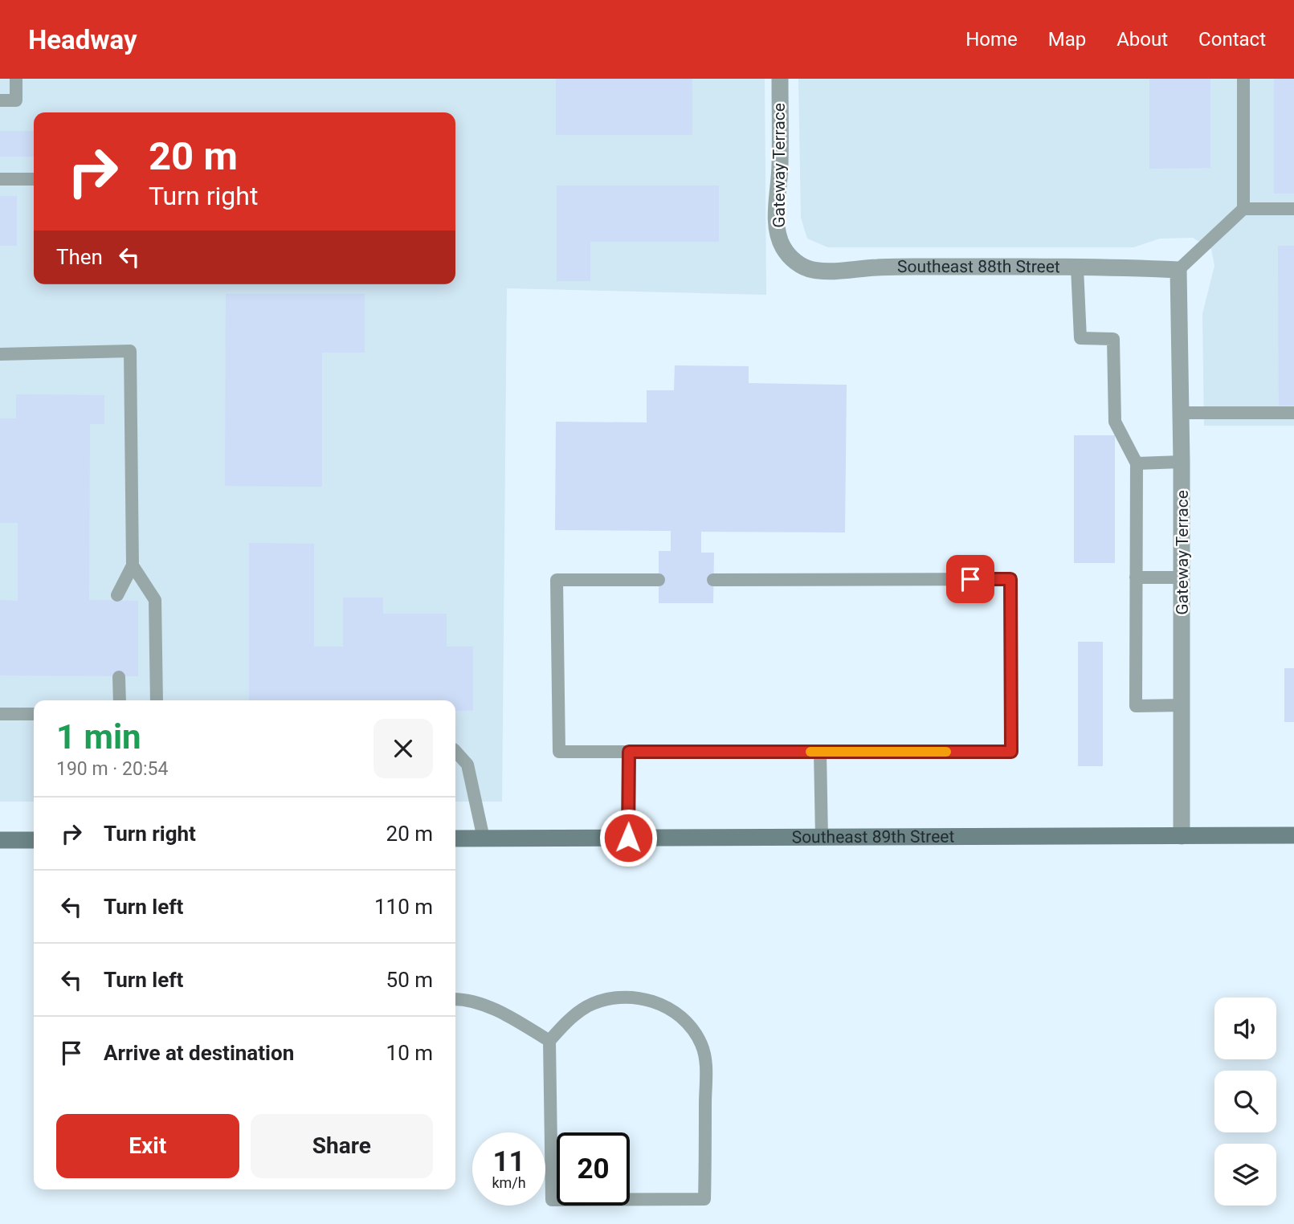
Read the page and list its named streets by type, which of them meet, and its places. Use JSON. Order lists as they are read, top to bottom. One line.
{"streets":{"main road":["Southeast 89th Street"],"street":["Gateway Terrace","Southeast 88th Street"]},"crossings":[["Gateway Terrace","Southeast 88th Street"],["Gateway Terrace","Southeast 89th Street"]],"page":{"header":"Headway","nav":["Home","Map","About","Contact"],"turn":["20 m","Turn right"],"then":"Then","heading":["1 min","190 m · 20:54"],"list":[{"name":"Turn right","value":"20 m"},{"name":"Turn left","value":"110 m"},{"name":"Turn left","value":"50 m"},{"name":"Arrive at destination","value":"10 m"}],"buttons":["Exit","Share"],"speed":"11 km/h","limit":"20"}}
